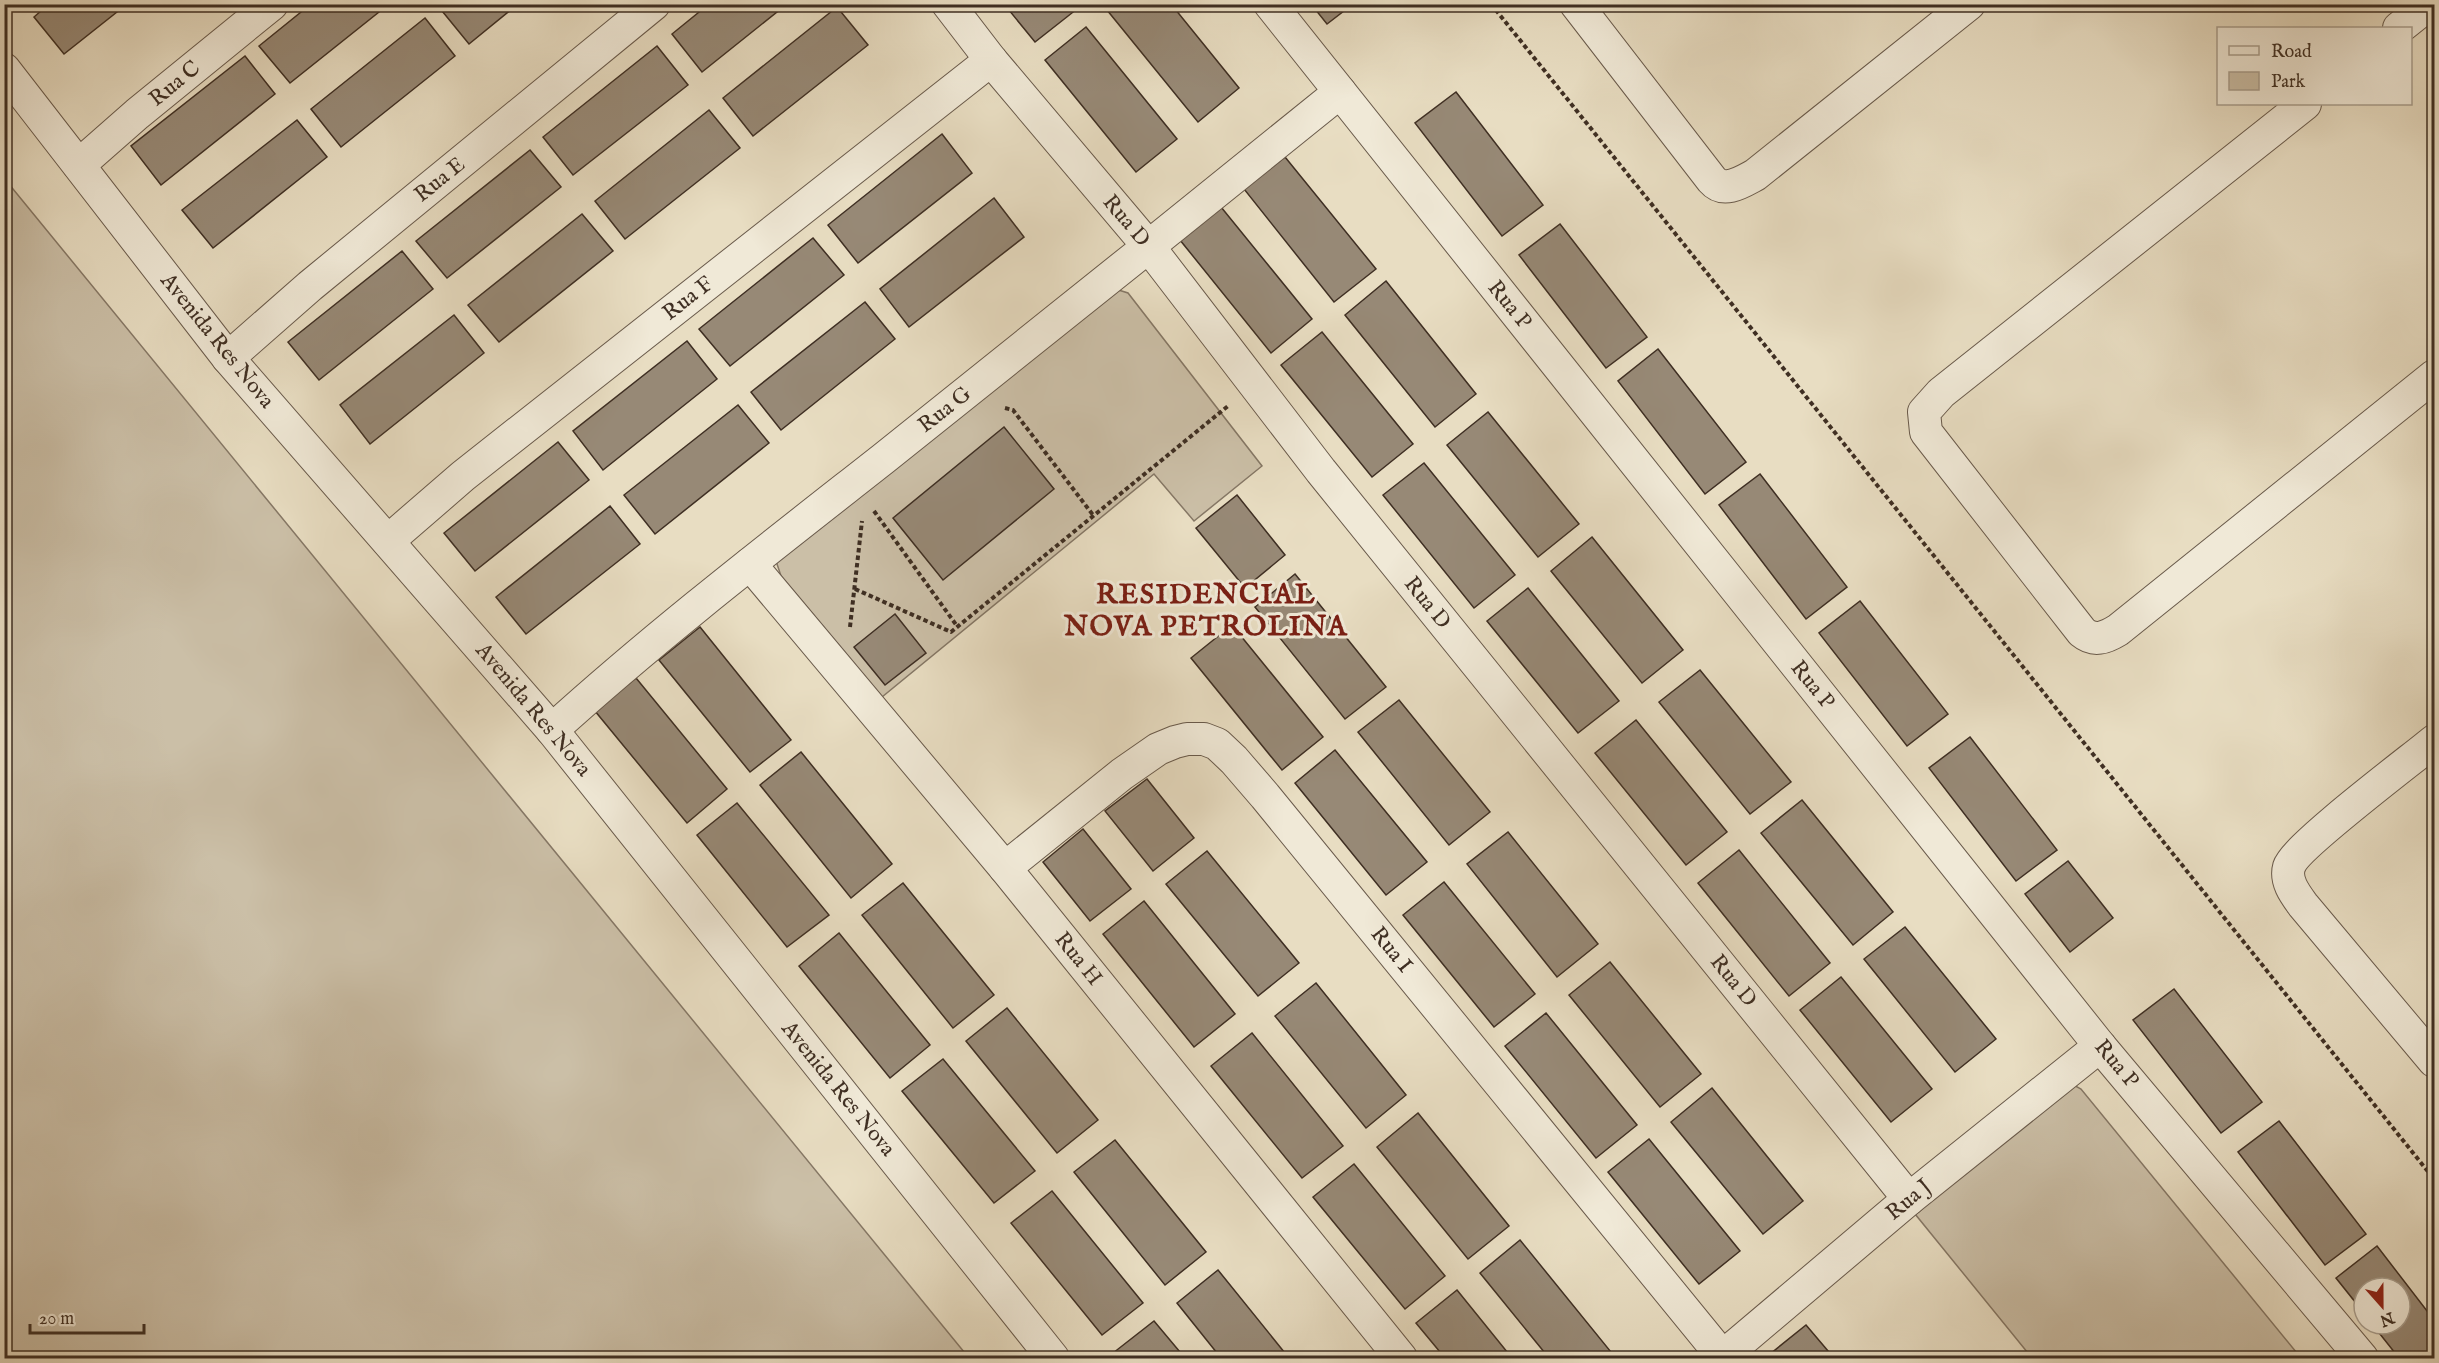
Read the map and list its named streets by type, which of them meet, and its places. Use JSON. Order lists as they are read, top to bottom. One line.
{"streets":{"street":["Rua C","Rua E","Rua D","Rua F","Rua P","Avenida Res Nova","Rua G","Rua I","Rua H","Rua J"]},"crossings":[["Rua C","Avenida Res Nova"],["Rua E","Avenida Res Nova"],["Rua D","Rua F"],["Rua D","Rua G"],["Rua D","Rua J"],["Rua F","Avenida Res Nova"],["Rua P","Rua G"],["Rua P","Rua J"],["Avenida Res Nova","Rua G"],["Rua G","Rua H"],["Rua I","Rua H"],["Rua I","Rua J"]],"districts":["RESIDENCIAL NOVA PETROLINA"],"legend":["Road","Park"],"scale_bar":"20 m","north":"bottom"}
